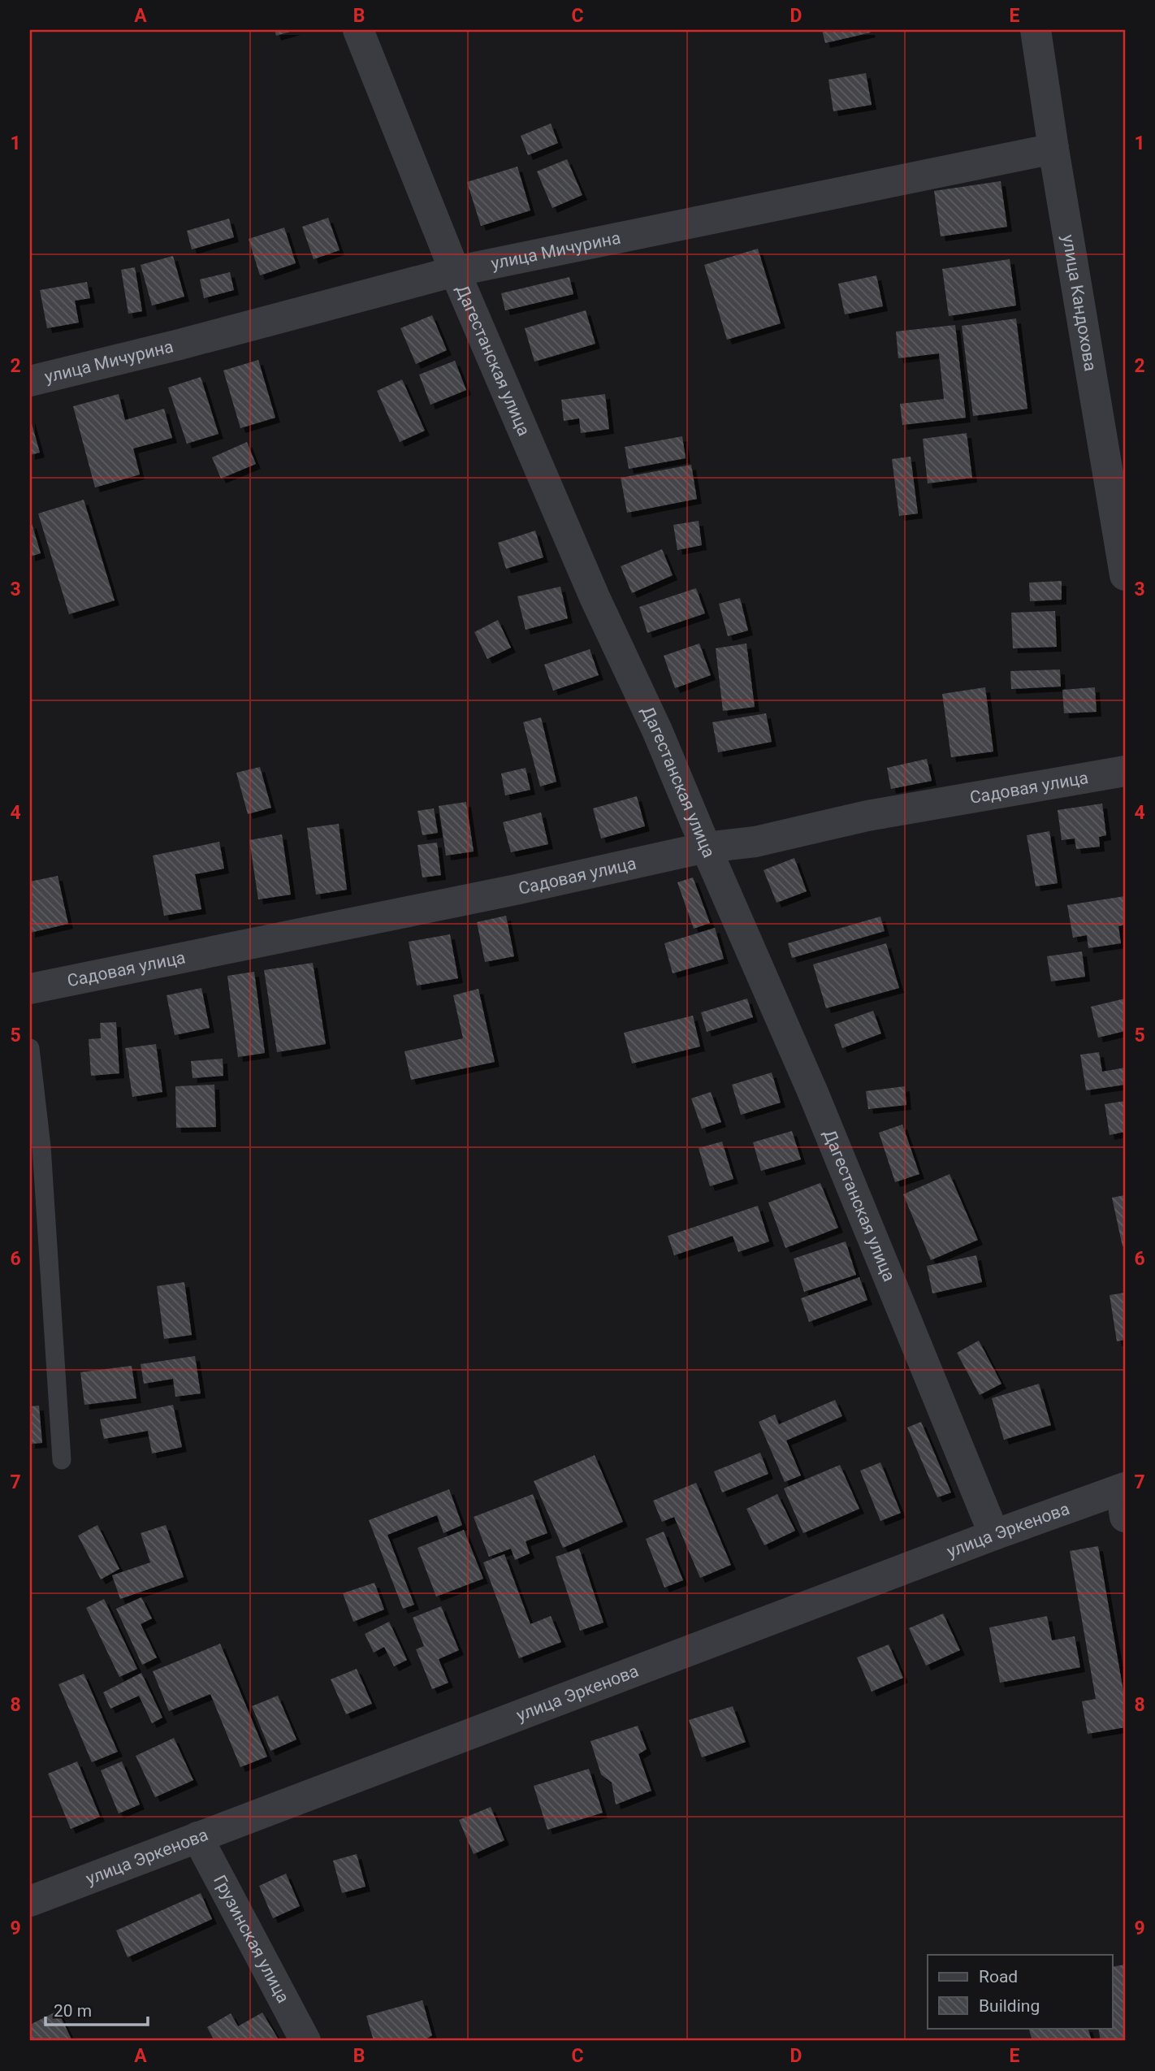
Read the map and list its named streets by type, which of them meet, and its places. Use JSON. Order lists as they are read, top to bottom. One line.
{"streets":{"street":["улица Мичурина","улица Кандохова","Дагестанская улица","Садовая улица","улица Эркенова","Грузинская улица"]},"crossings":[["улица Мичурина","улица Кандохова"],["улица Мичурина","Дагестанская улица"],["Дагестанская улица","Садовая улица"],["Дагестанская улица","улица Эркенова"],["улица Эркенова","Грузинская улица"]],"legend":["Road","Building"],"scale_bar":"20 m","grid":{"columns":["A","B","C","D","E"],"rows":["1","2","3","4","5","6","7","8","9"]}}
